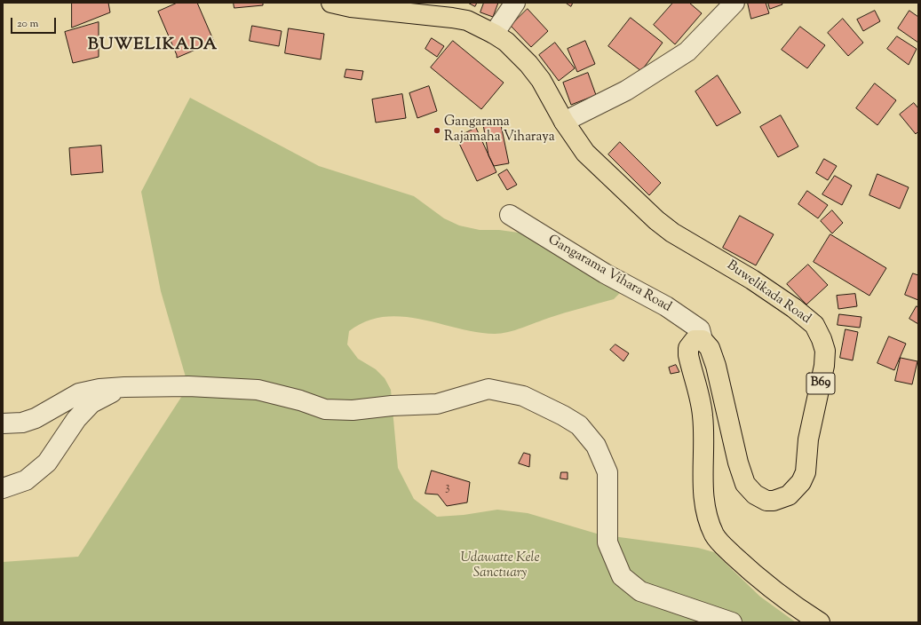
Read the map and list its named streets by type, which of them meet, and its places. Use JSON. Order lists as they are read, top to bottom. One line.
{"streets":{"main road":["Buwelikada Road","B69"],"street":["Gangarama Vihara Road"]},"crossings":[["Gangarama Vihara Road","Buwelikada Road"]],"districts":["BUWELIKADA"],"parks":["Udawatte Kele Sanctuary"],"places":["Gangarama Rajamaha Viharaya"],"house_numbers":["3"],"scale_bar":"20 m"}
